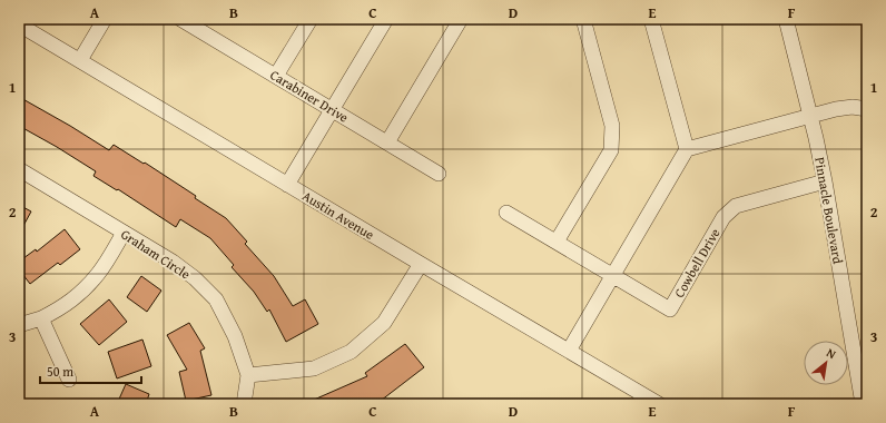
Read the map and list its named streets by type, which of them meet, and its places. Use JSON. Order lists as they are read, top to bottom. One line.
{"streets":{"street":["Carabiner Drive","Pinnacle Boulevard","Austin Avenue","Graham Circle","Cowbell Drive"]},"crossings":[["Pinnacle Boulevard","Cowbell Drive"]],"scale_bar":"50 m","north":"top right","grid":{"columns":["A","B","C","D","E","F"],"rows":["1","2","3"]}}
